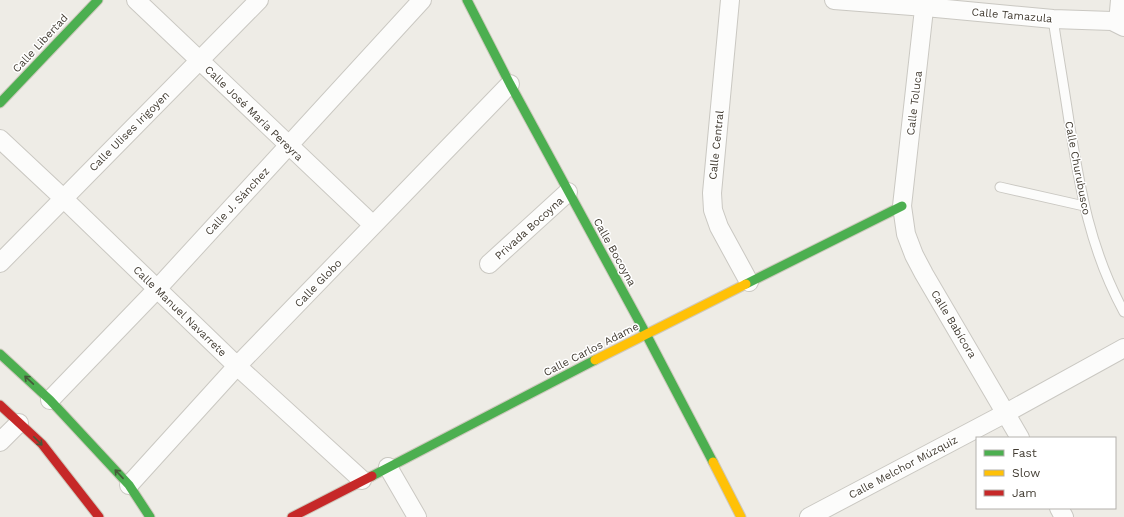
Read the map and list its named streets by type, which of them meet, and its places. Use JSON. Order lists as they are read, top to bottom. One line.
{"streets":{"street":["Calle Tamazula","Calle Libertad","Calle Toluca","Calle José María Pereyra","Calle Ulises Irigoyen","Calle Central","Calle J. Sánchez","Privada Bocoyna","Calle Bocoyna","Calle Globo","Calle Manuel Navarrete","Calle Babícora","Calle Carlos Adame","Calle Melchor Múzquiz"],"lane":["Calle Churubusco"]},"crossings":[["Calle Tamazula","Calle Toluca"],["Calle Tamazula","Calle Churubusco"],["Calle Toluca","Calle Babícora"],["Calle Toluca","Calle Carlos Adame"],["Calle José María Pereyra","Calle Ulises Irigoyen"],["Calle José María Pereyra","Calle J. Sánchez"],["Calle José María Pereyra","Calle Globo"],["Calle Ulises Irigoyen","Calle Manuel Navarrete"],["Calle Central","Calle Carlos Adame"],["Calle J. Sánchez","Calle Manuel Navarrete"],["Privada Bocoyna","Calle Bocoyna"],["Calle Bocoyna","Calle Globo"],["Calle Bocoyna","Calle Carlos Adame"],["Calle Globo","Calle Manuel Navarrete"],["Calle Manuel Navarrete","Calle Carlos Adame"],["Calle Babícora","Calle Carlos Adame"],["Calle Babícora","Calle Melchor Múzquiz"]],"legend":["Fast","Slow","Jam"]}
